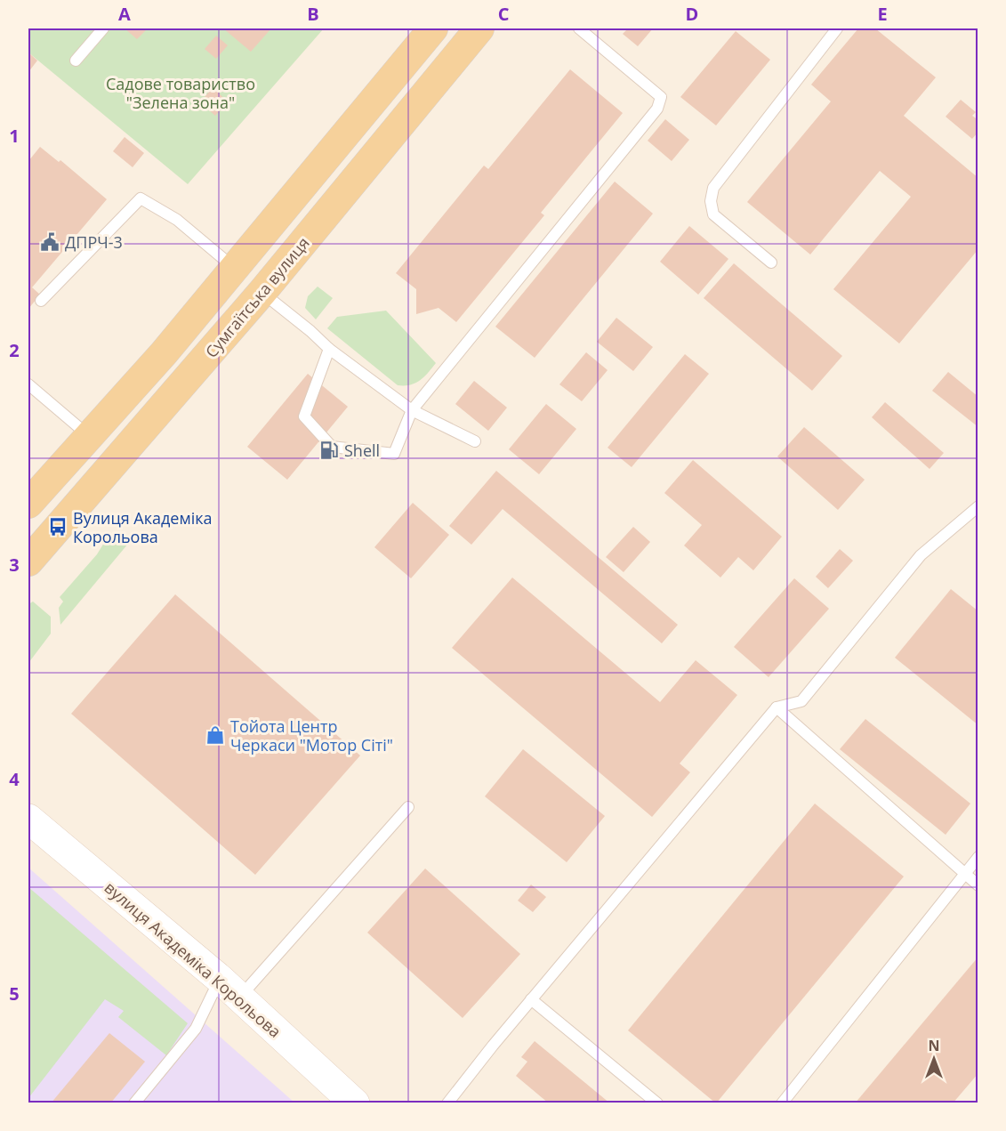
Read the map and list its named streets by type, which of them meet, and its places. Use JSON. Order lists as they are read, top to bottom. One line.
{"streets":{"main road":["Сумгаїтська вулиця"],"street":["вулиця Академіка Корольова"]},"parks":["Садове товариство \"Зелена зона\""],"places":{"public building":["ДПРЧ-3"],"fuel station":["Shell"],"bus stop":["Вулиця Академіка Корольова"],"shop":["Тойота Центр Черкаси \"Мотор Сіті\""]},"north":"top","grid":{"columns":["A","B","C","D","E"],"rows":["1","2","3","4","5"]}}
